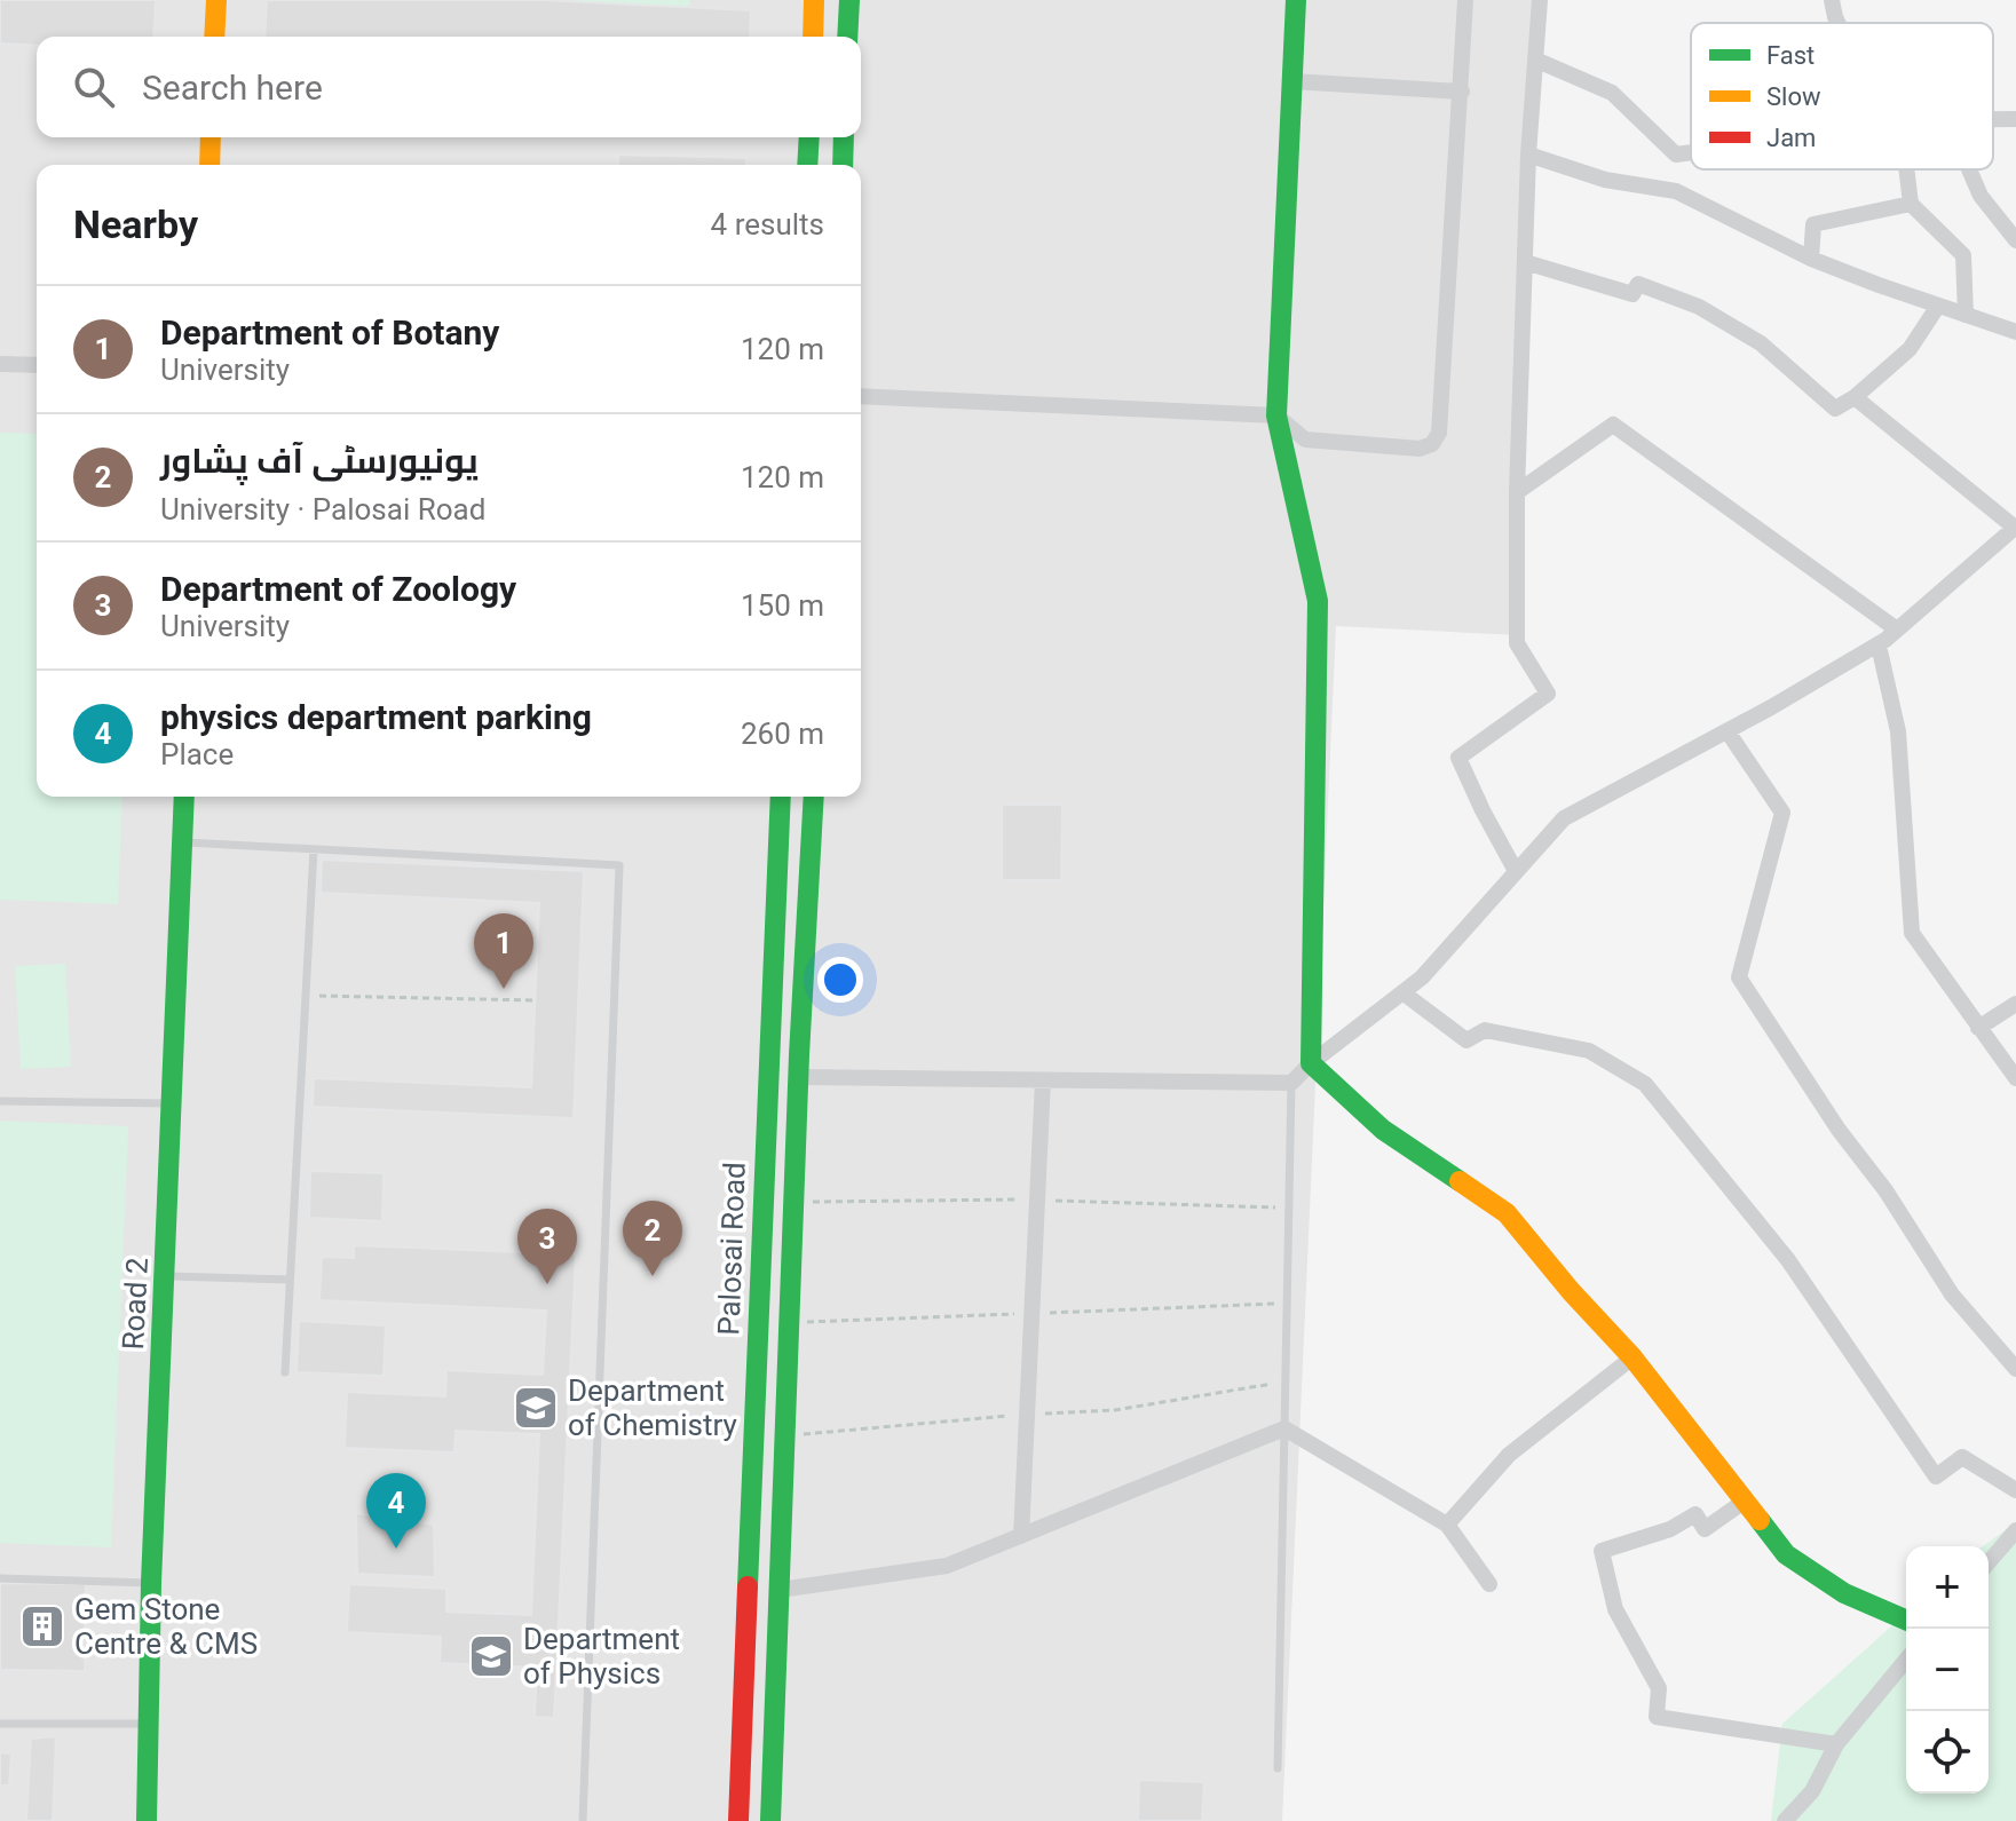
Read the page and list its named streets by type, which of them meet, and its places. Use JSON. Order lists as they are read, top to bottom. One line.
{"streets":{"street":["Palosai Road","Road 2"]},"places":{"school or university":["Department of Chemistry","Department of Physics"],"building":["Gem Stone Centre & CMS"]},"legend":["Fast","Slow","Jam"],"page":{"search":"Search here","heading":["Nearby","4 results"],"list":[{"mark":"1","name":"Department of Botany","note":"University","value":"120 m"},{"mark":"2","name":"یونیورسٹی آف پشاور","note":"University · Palosai Road","value":"120 m"},{"mark":"3","name":"Department of Zoology","note":"University","value":"150 m"},{"mark":"4","name":"physics department parking","note":"Place","value":"260 m"}],"pins":["1","2","3","4"],"map_buttons":["+","−"]}}
